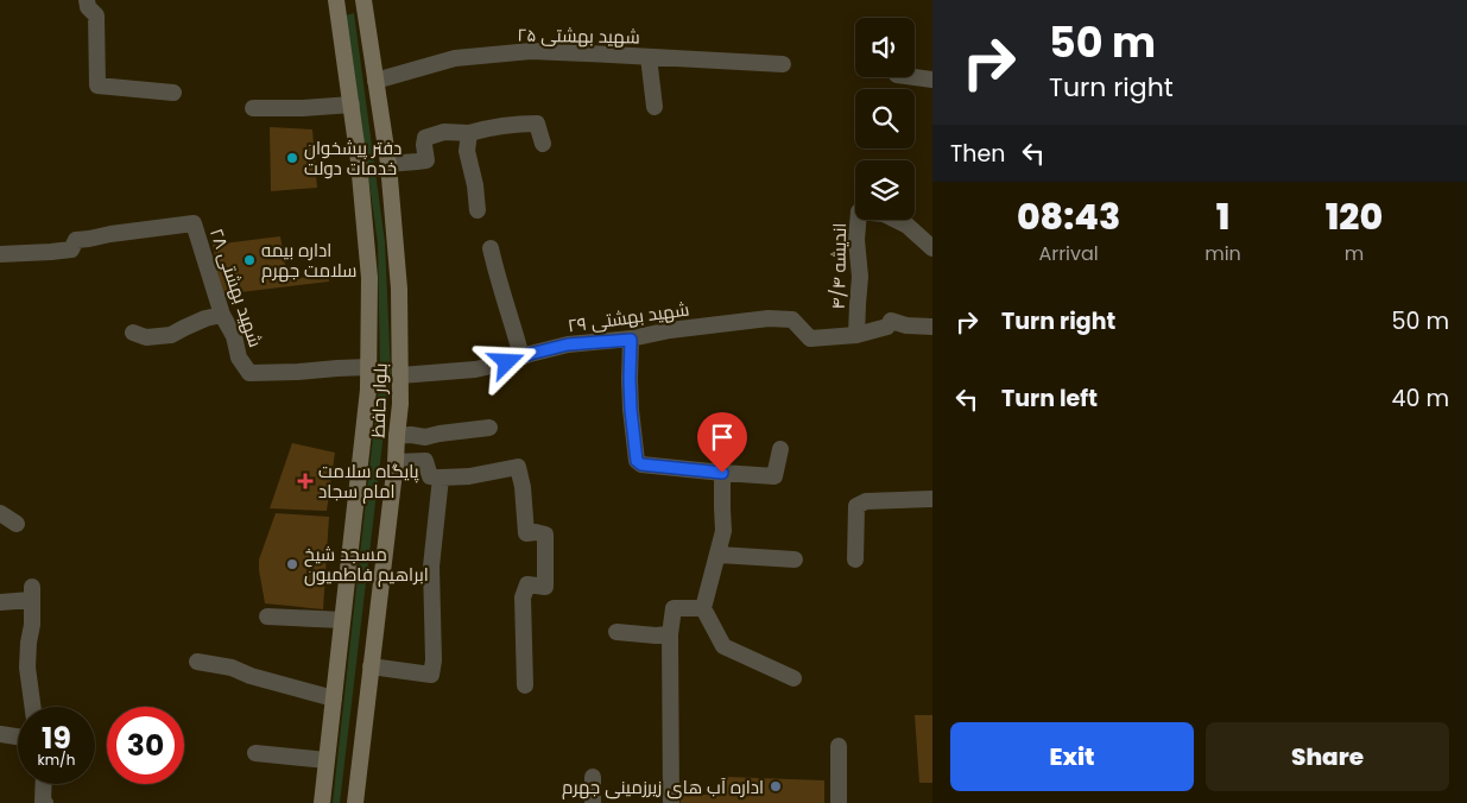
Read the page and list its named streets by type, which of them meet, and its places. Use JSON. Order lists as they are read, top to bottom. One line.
{"streets":{"main road":["بلوار حافظ"],"street":["شهید بهشتی ۲۵","اندیشه ۴/۴","شهید بهشتی ۲۸","شهید بهشتی ۲۹"]},"crossings":[["شهید بهشتی ۲۵","بلوار حافظ"],["اندیشه ۴/۴","شهید بهشتی ۲۹"],["شهید بهشتی ۲۸","بلوار حافظ"],["شهید بهشتی ۲۹","بلوار حافظ"]],"places":{"other":["دفتر پیشخوان خدمات دولت","اداره بیمه سلامت جهرم","مسجد شیخ ابراهیم فاطمیون","اداره آب های زیرزمینی جهرم"],"health":["پایگاه سلامت امام سجاد"]},"page":{"turn":["50 m","Turn right"],"then":"Then","eta":["08:43","Arrival","1","min","120","m"],"list":[{"name":"Turn right","value":"50 m"},{"name":"Turn left","value":"40 m"}],"speed":"19 km/h","limit":"30","buttons":["Exit","Share"]}}
